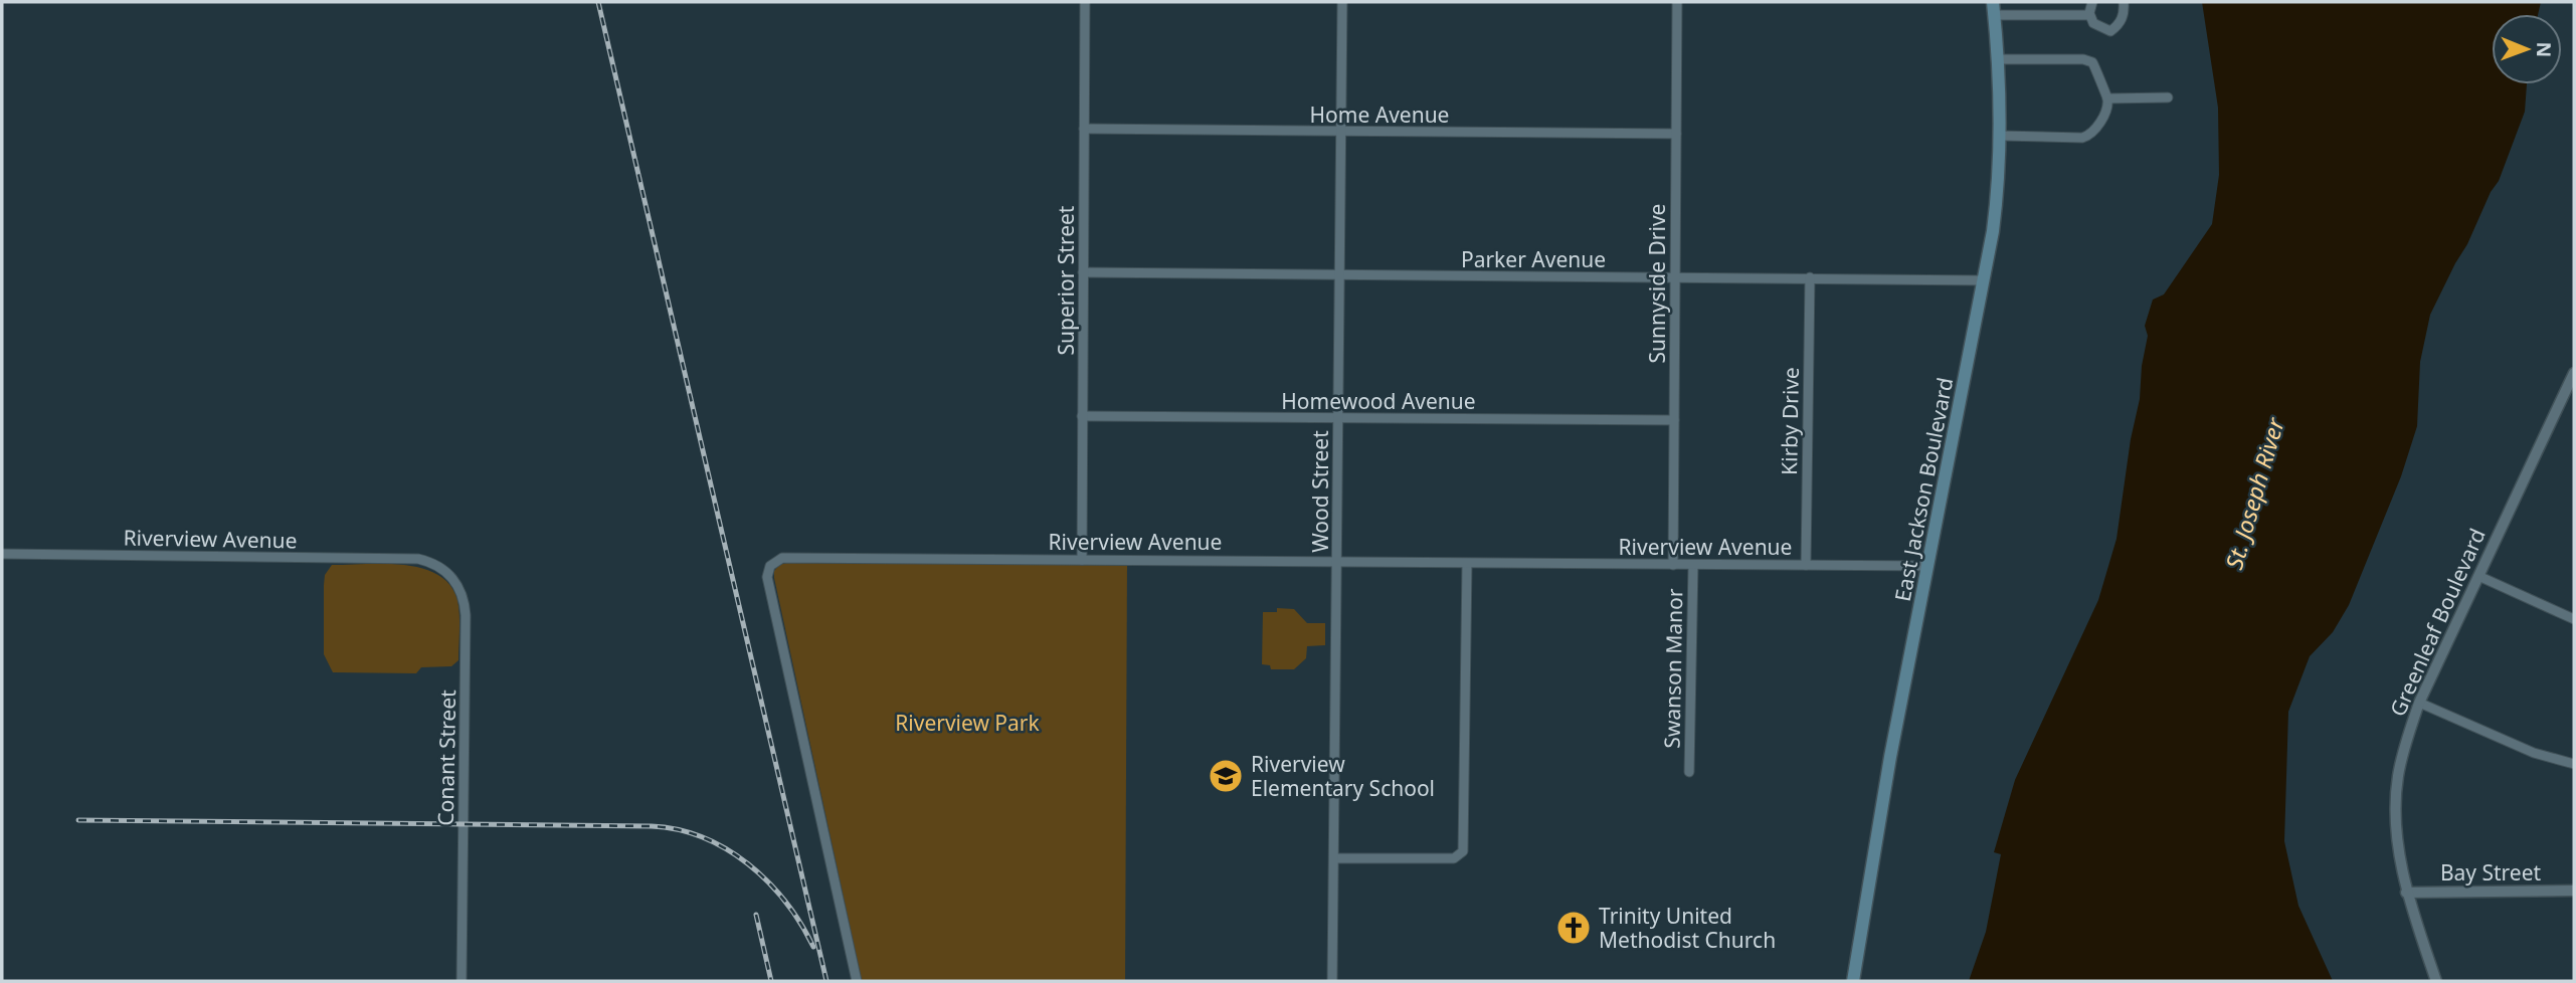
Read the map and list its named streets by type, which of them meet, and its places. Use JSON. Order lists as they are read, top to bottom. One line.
{"streets":{"main road":["East Jackson Boulevard"],"street":["Home Avenue","Parker Avenue","Superior Street","Sunnyside Drive","Homewood Avenue","Kirby Drive","Wood Street","Riverview Avenue","Greenleaf Boulevard","Swanson Manor","Conant Street","Bay Street"]},"crossings":[["Home Avenue","Superior Street"],["Home Avenue","Sunnyside Drive"],["Home Avenue","Wood Street"],["Parker Avenue","Superior Street"],["Parker Avenue","Sunnyside Drive"],["Parker Avenue","Kirby Drive"],["Parker Avenue","East Jackson Boulevard"],["Parker Avenue","Wood Street"],["Superior Street","Homewood Avenue"],["Superior Street","Riverview Avenue"],["Sunnyside Drive","Homewood Avenue"],["Sunnyside Drive","Riverview Avenue"],["Homewood Avenue","Wood Street"],["Kirby Drive","Riverview Avenue"],["East Jackson Boulevard","Riverview Avenue"],["Wood Street","Riverview Avenue"],["Riverview Avenue","Swanson Manor"],["Riverview Avenue","Conant Street"],["Greenleaf Boulevard","Bay Street"]],"water":["St. Joseph River"],"parks":["Riverview Park"],"places":{"school or university":["Riverview Elementary School"],"church":["Trinity United Methodist Church"]},"north":"right"}
